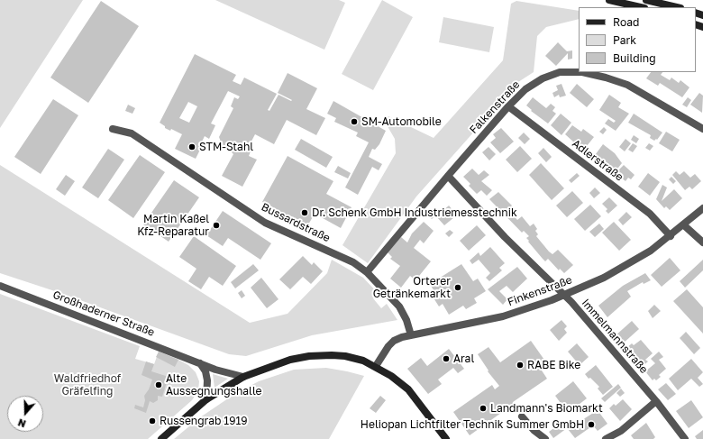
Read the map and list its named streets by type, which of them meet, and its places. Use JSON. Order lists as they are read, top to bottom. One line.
{"streets":{"street":["Falkenstraße","Adlerstraße","Bussardstraße","Finkenstraße","Großhaderner Straße","Immelmannstraße"]},"crossings":[["Falkenstraße","Adlerstraße"],["Falkenstraße","Bussardstraße"],["Falkenstraße","Immelmannstraße"],["Adlerstraße","Finkenstraße"],["Bussardstraße","Finkenstraße"],["Finkenstraße","Immelmannstraße"]],"parks":["Waldfriedhof Gräfelfing"],"places":["SM-Automobile","STM-Stahl","Dr. Schenk GmbH Industriemesstechnik","Martin Kaßel Kfz-Reparatur","Orterer Getränkemarkt","Aral","RABE Bike","Alte Aussegnungshalle","Landmann's Biomarkt","Russengrab 1919","Heliopan Lichtfilter Technik Summer GmbH"],"legend":["Road","Park","Building"],"north":"bottom"}
